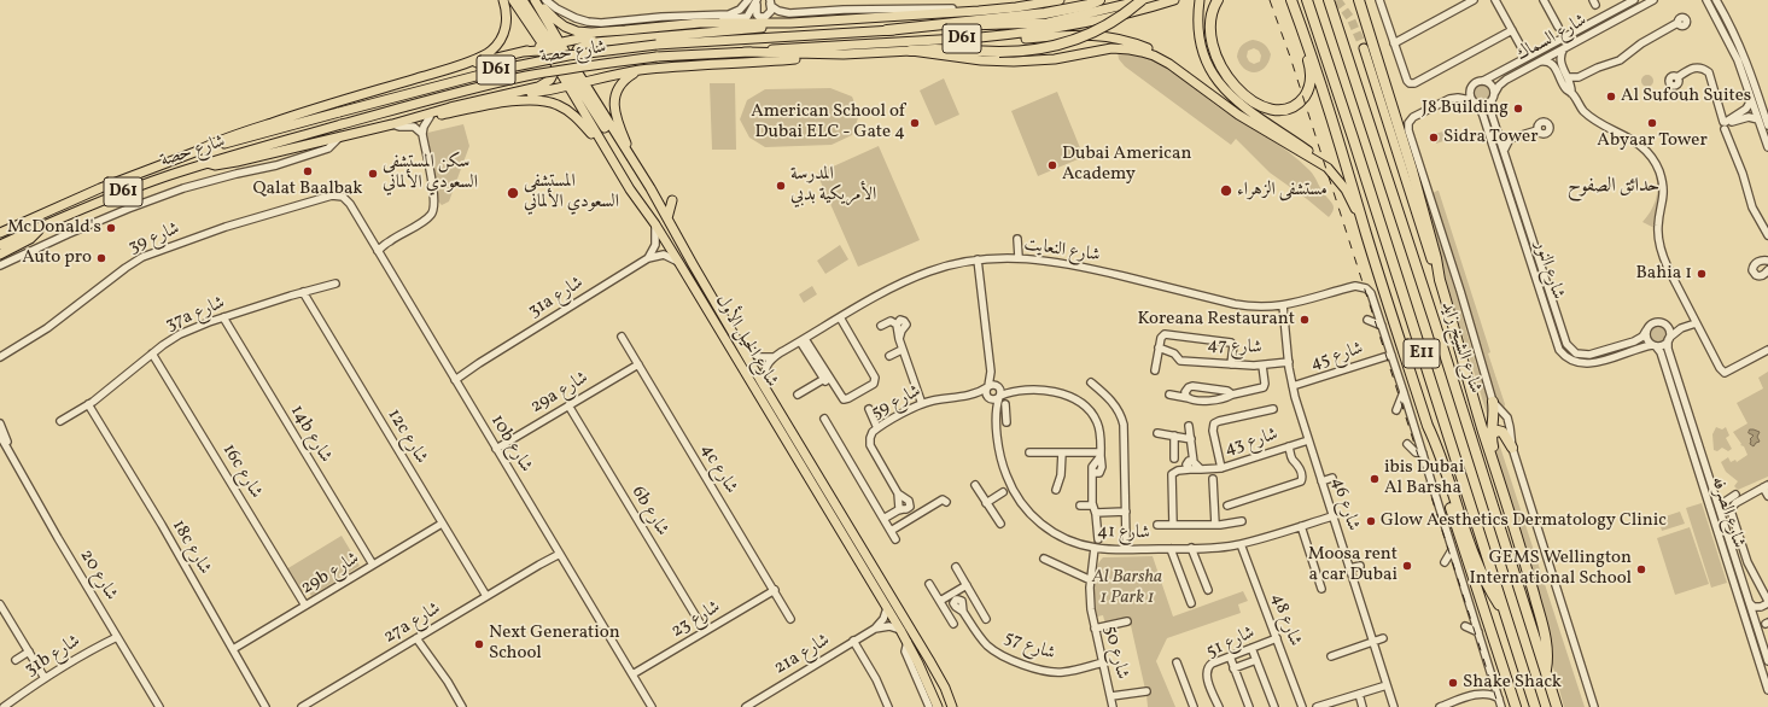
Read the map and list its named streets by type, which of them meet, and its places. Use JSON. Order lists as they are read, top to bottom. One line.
{"streets":{"highway":["شارع الشيخ زايد","E11"],"main road":["D61","شارع حصة","شارع الخيل الأول"],"street":["شارع السماك","شارع 39","شارع النعايت","شارع النور","31a شارع","37a شارع","شارع 47","شارع 45","29a شارع","شارع 59","14b شارع","12c شارع","شارع 43","10b شارع","4c شارع","16c شارع","شارع 46","6b شارع","شارع الصرفه","شارع 41","18c شارع","29b شارع","شارع 20","شارع 23","شارع 48","27a شارع","شارع 51","شارع 57","شارع 50","21a شارع","31b شارع"]},"crossings":[["شارع السماك","شارع النور"],["شارع 39","10b شارع"],["شارع النعايت","شارع 46"],["شارع النور","شارع الصرفه"],["31a شارع","شارع الخيل الأول"],["31a شارع","10b شارع"],["37a شارع","14b شارع"],["37a شارع","12c شارع"],["37a شارع","16c شارع"],["37a شارع","18c شارع"],["شارع 47","شارع 46"],["شارع 45","شارع 46"],["29a شارع","10b شارع"],["29a شارع","4c شارع"],["29a شارع","6b شارع"],["شارع 59","شارع 41"],["14b شارع","29b شارع"],["12c شارع","29b شارع"],["12c شارع","27a شارع"],["شارع 43","شارع 46"],["10b شارع","شارع 23"],["10b شارع","27a شارع"],["4c شارع","شارع 23"],["16c شارع","29b شارع"],["شارع 46","شارع 41"],["6b شارع","شارع 23"],["شارع 41","شارع 48"],["شارع 41","شارع 50"],["18c شارع","29b شارع"],["شارع 20","31b شارع"],["شارع 48","شارع 51"],["شارع 57","شارع 50"]],"districts":["حدائق الصفوح"],"parks":["Al Barsha 1 Park 1"],"places":["Al Sufouh Suites","J8 Building","American School of Dubai ELC - Gate 4","Abyaar Tower","Sidra Tower","Dubai American Academy","Qalat Baalbak","سكن المستشفى السعودي الألماني","المدرسة الأمريكية بدبي","مستشفى الزهراء","المستشفى السعودي الألماني","McDonald's","Auto pro","Bahia 1","Koreana Restaurant","ibis Dubai Al Barsha","Glow Aesthetics Dermatology Clinic","Moosa rent a car Dubai","GEMS Wellington International School","Next Generation School","Shake Shack"]}
